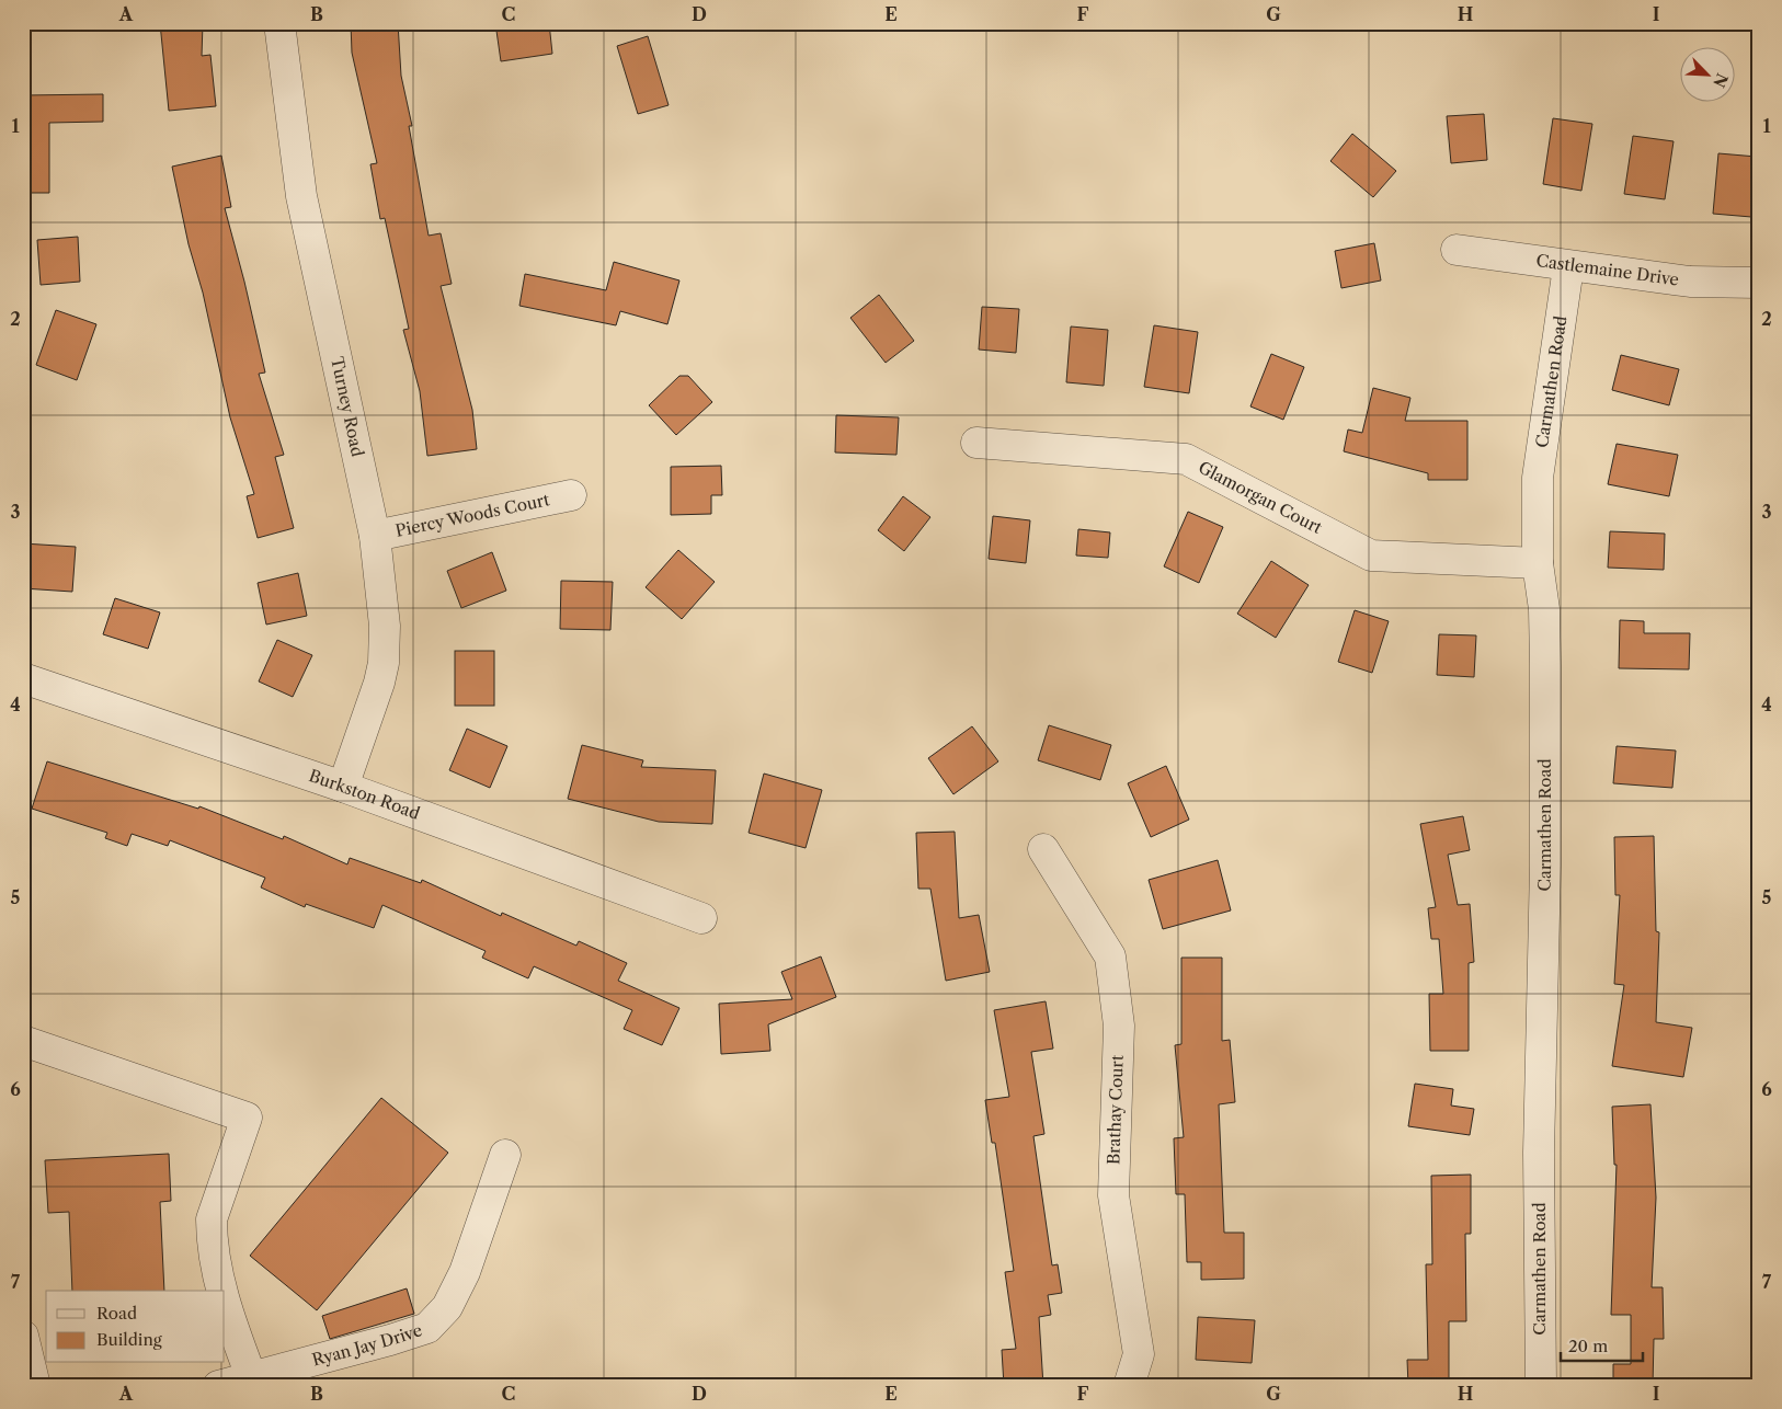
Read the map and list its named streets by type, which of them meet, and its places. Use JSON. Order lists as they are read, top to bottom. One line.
{"streets":{"street":["Castlemaine Drive","Carmathen Road","Turney Road","Glamorgan Court","Piercy Woods Court","Burkston Road","Brathay Court","Ryan Jay Drive"]},"crossings":[["Castlemaine Drive","Carmathen Road"],["Carmathen Road","Glamorgan Court"],["Turney Road","Piercy Woods Court"],["Turney Road","Burkston Road"]],"legend":["Road","Building"],"scale_bar":"20 m","north":"bottom right","grid":{"columns":["A","B","C","D","E","F","G","H","I"],"rows":["1","2","3","4","5","6","7"]}}
